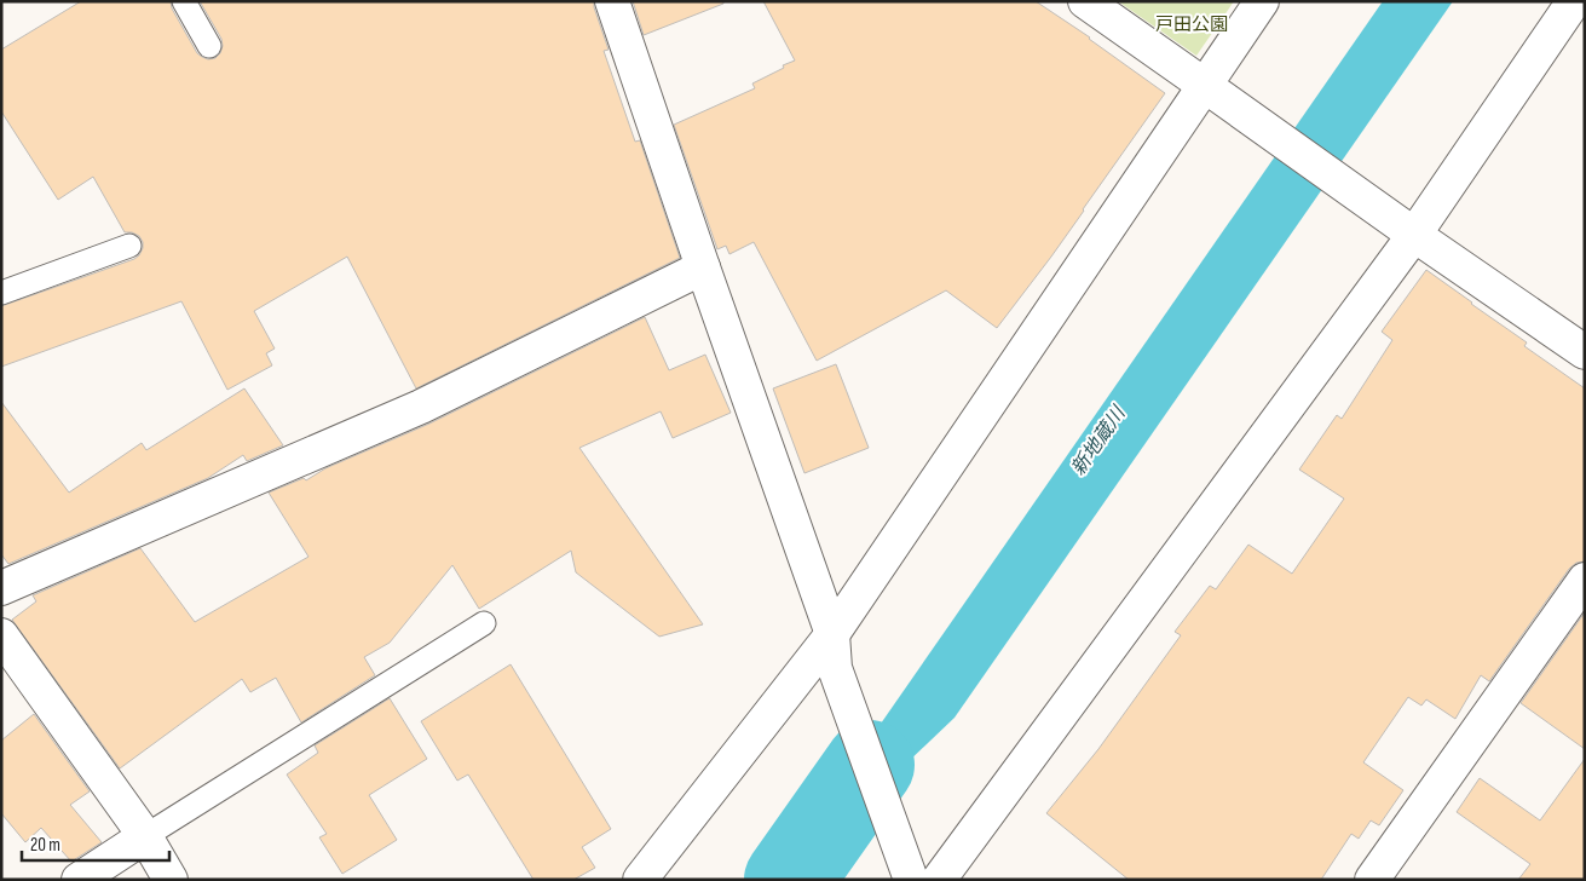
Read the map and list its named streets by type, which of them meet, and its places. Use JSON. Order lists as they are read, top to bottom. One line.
{"water":["新地蔵川"],"parks":["戸田公園"],"scale_bar":"20 m"}
